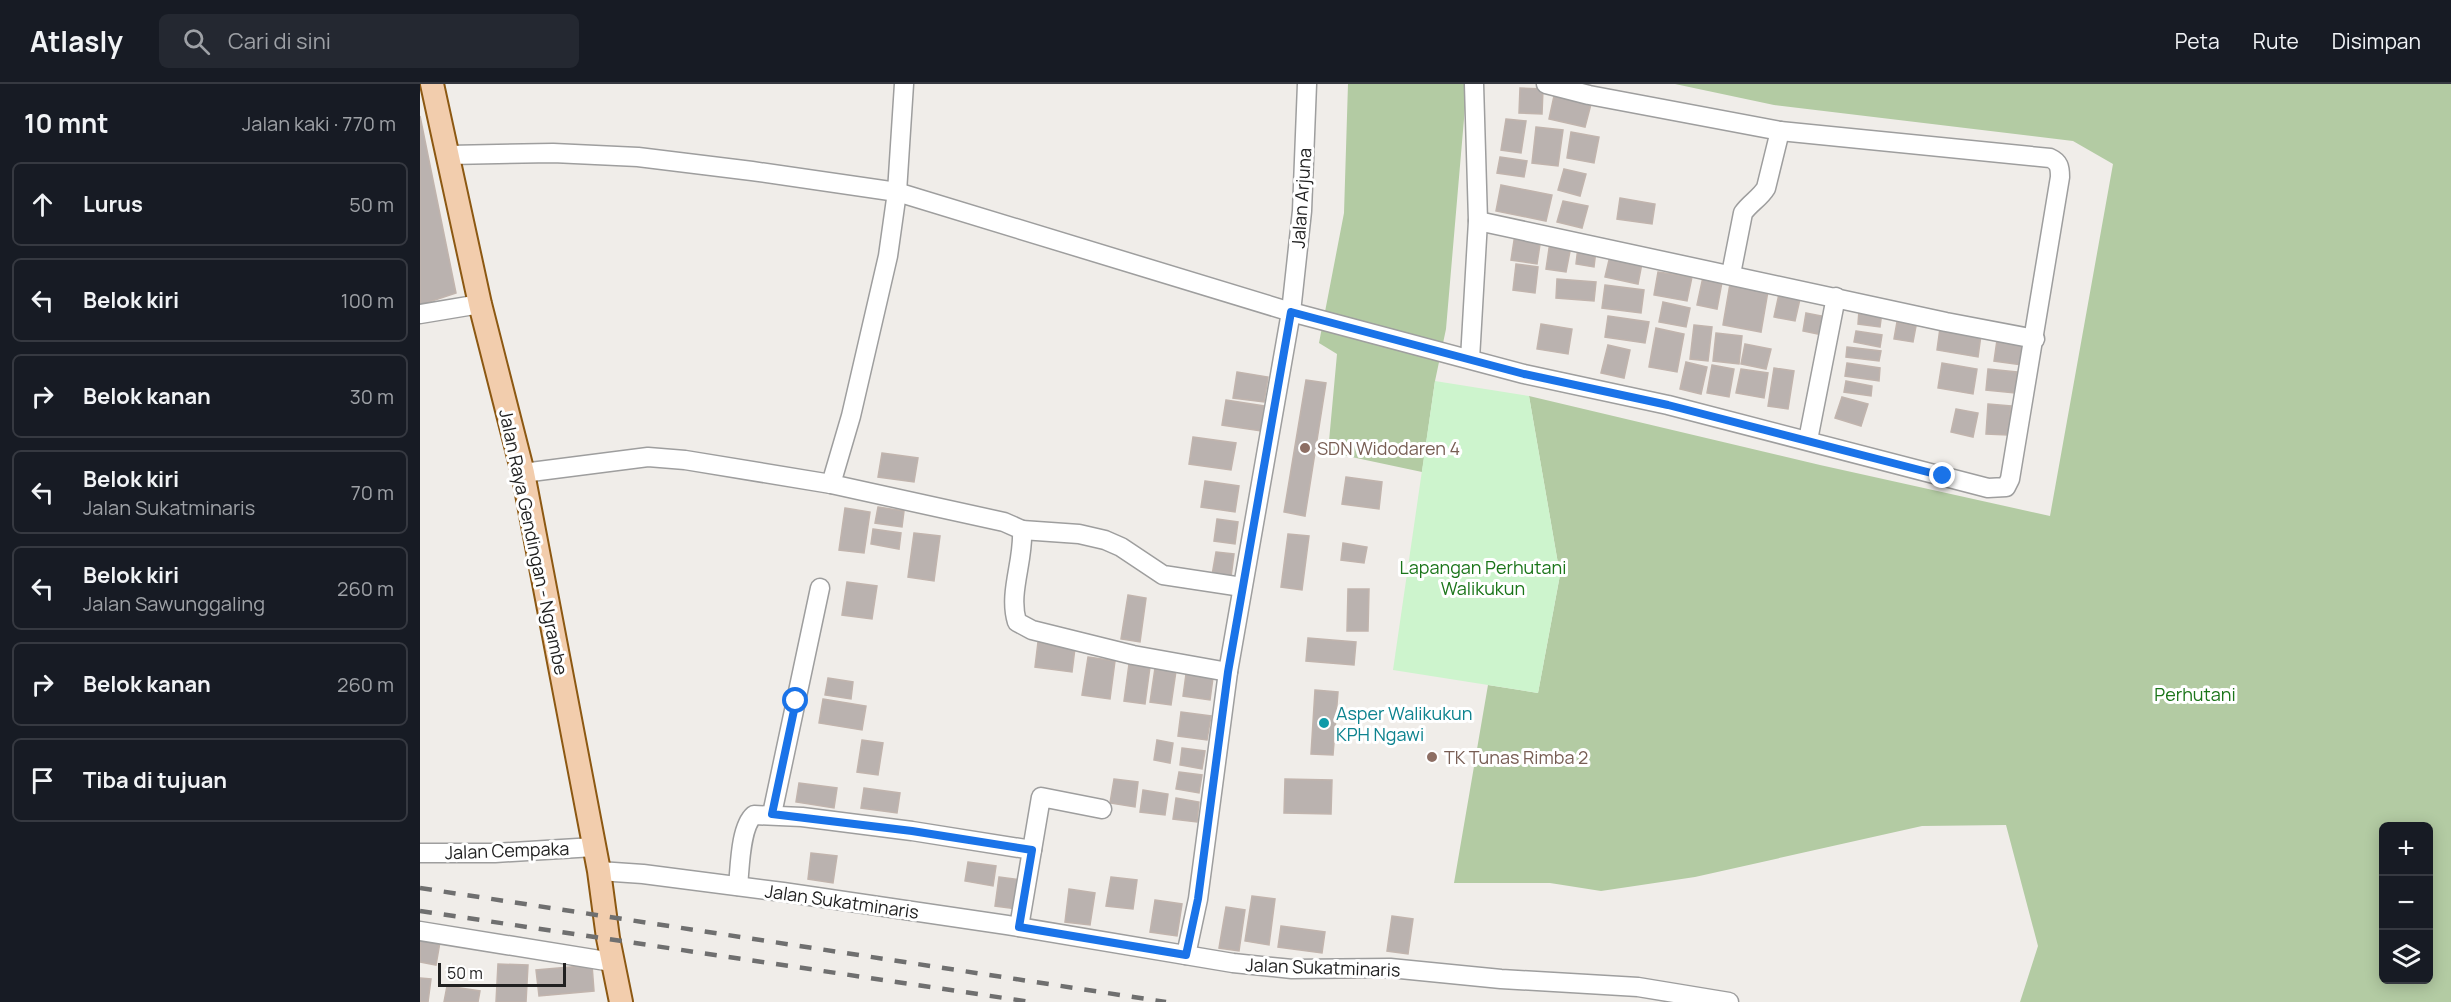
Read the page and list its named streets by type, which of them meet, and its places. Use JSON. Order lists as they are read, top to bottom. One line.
{"streets":{"main road":["Jalan Raya Gendingan - Ngrambe"],"street":["Jalan Arjuna","Jalan Cempaka","Jalan Sukatminaris"]},"crossings":[["Jalan Arjuna","Jalan Sukatminaris"],["Jalan Raya Gendingan - Ngrambe","Jalan Cempaka"],["Jalan Raya Gendingan - Ngrambe","Jalan Sukatminaris"]],"parks":["Lapangan Perhutani Walikukun","Perhutani"],"places":["SDN Widodaren 4","Asper Walikukun KPH Ngawi","TK Tunas Rimba 2"],"scale_bar":"50 m","page":{"header":"Atlasly","search":"Cari di sini","nav":["Peta","Rute","Disimpan"],"heading":["10 mnt","Jalan kaki · 770 m"],"list":[["Lurus","50 m"],["Belok kiri","100 m"],["Belok kanan","30 m"],["Belok kiri","Jalan Sukatminaris","70 m"],["Belok kiri","Jalan Sawunggaling","260 m"],["Belok kanan","260 m"],"Tiba di tujuan"],"map_buttons":["+","−"],"scale":"50 m"}}
